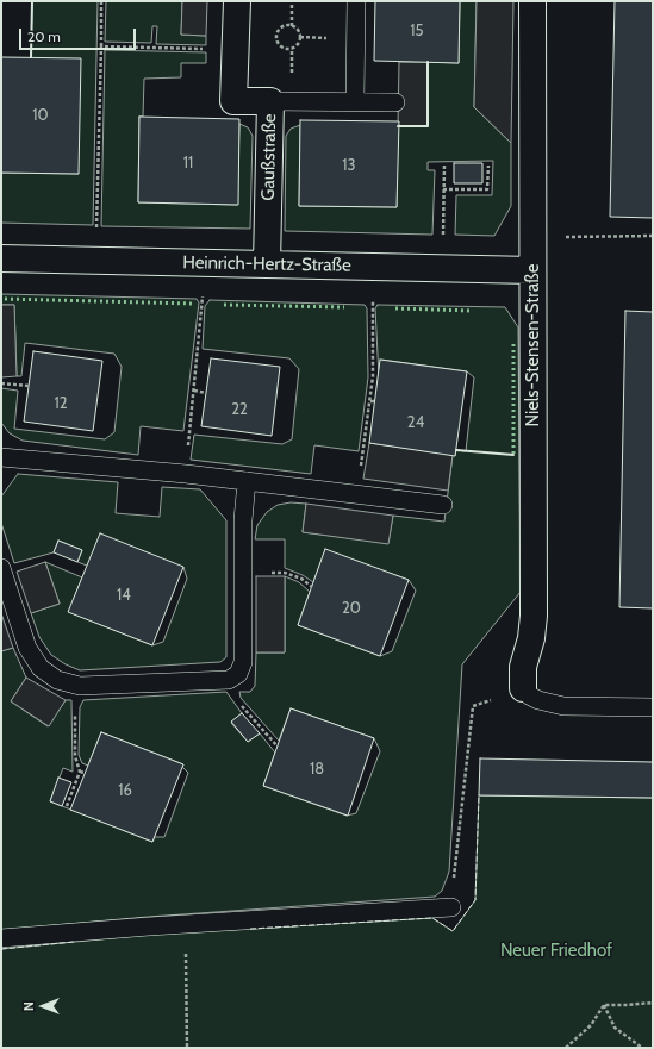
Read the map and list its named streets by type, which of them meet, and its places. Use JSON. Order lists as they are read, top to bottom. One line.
{"streets":{"street":["Gaußstraße","Heinrich-Hertz-Straße","Niels-Stensen-Straße"]},"crossings":[["Gaußstraße","Heinrich-Hertz-Straße"],["Heinrich-Hertz-Straße","Niels-Stensen-Straße"]],"parks":["Neuer Friedhof"],"house_numbers":["15","10","11","13","12","22","24","14","20","18","16"],"scale_bar":"20 m","north":"left"}
